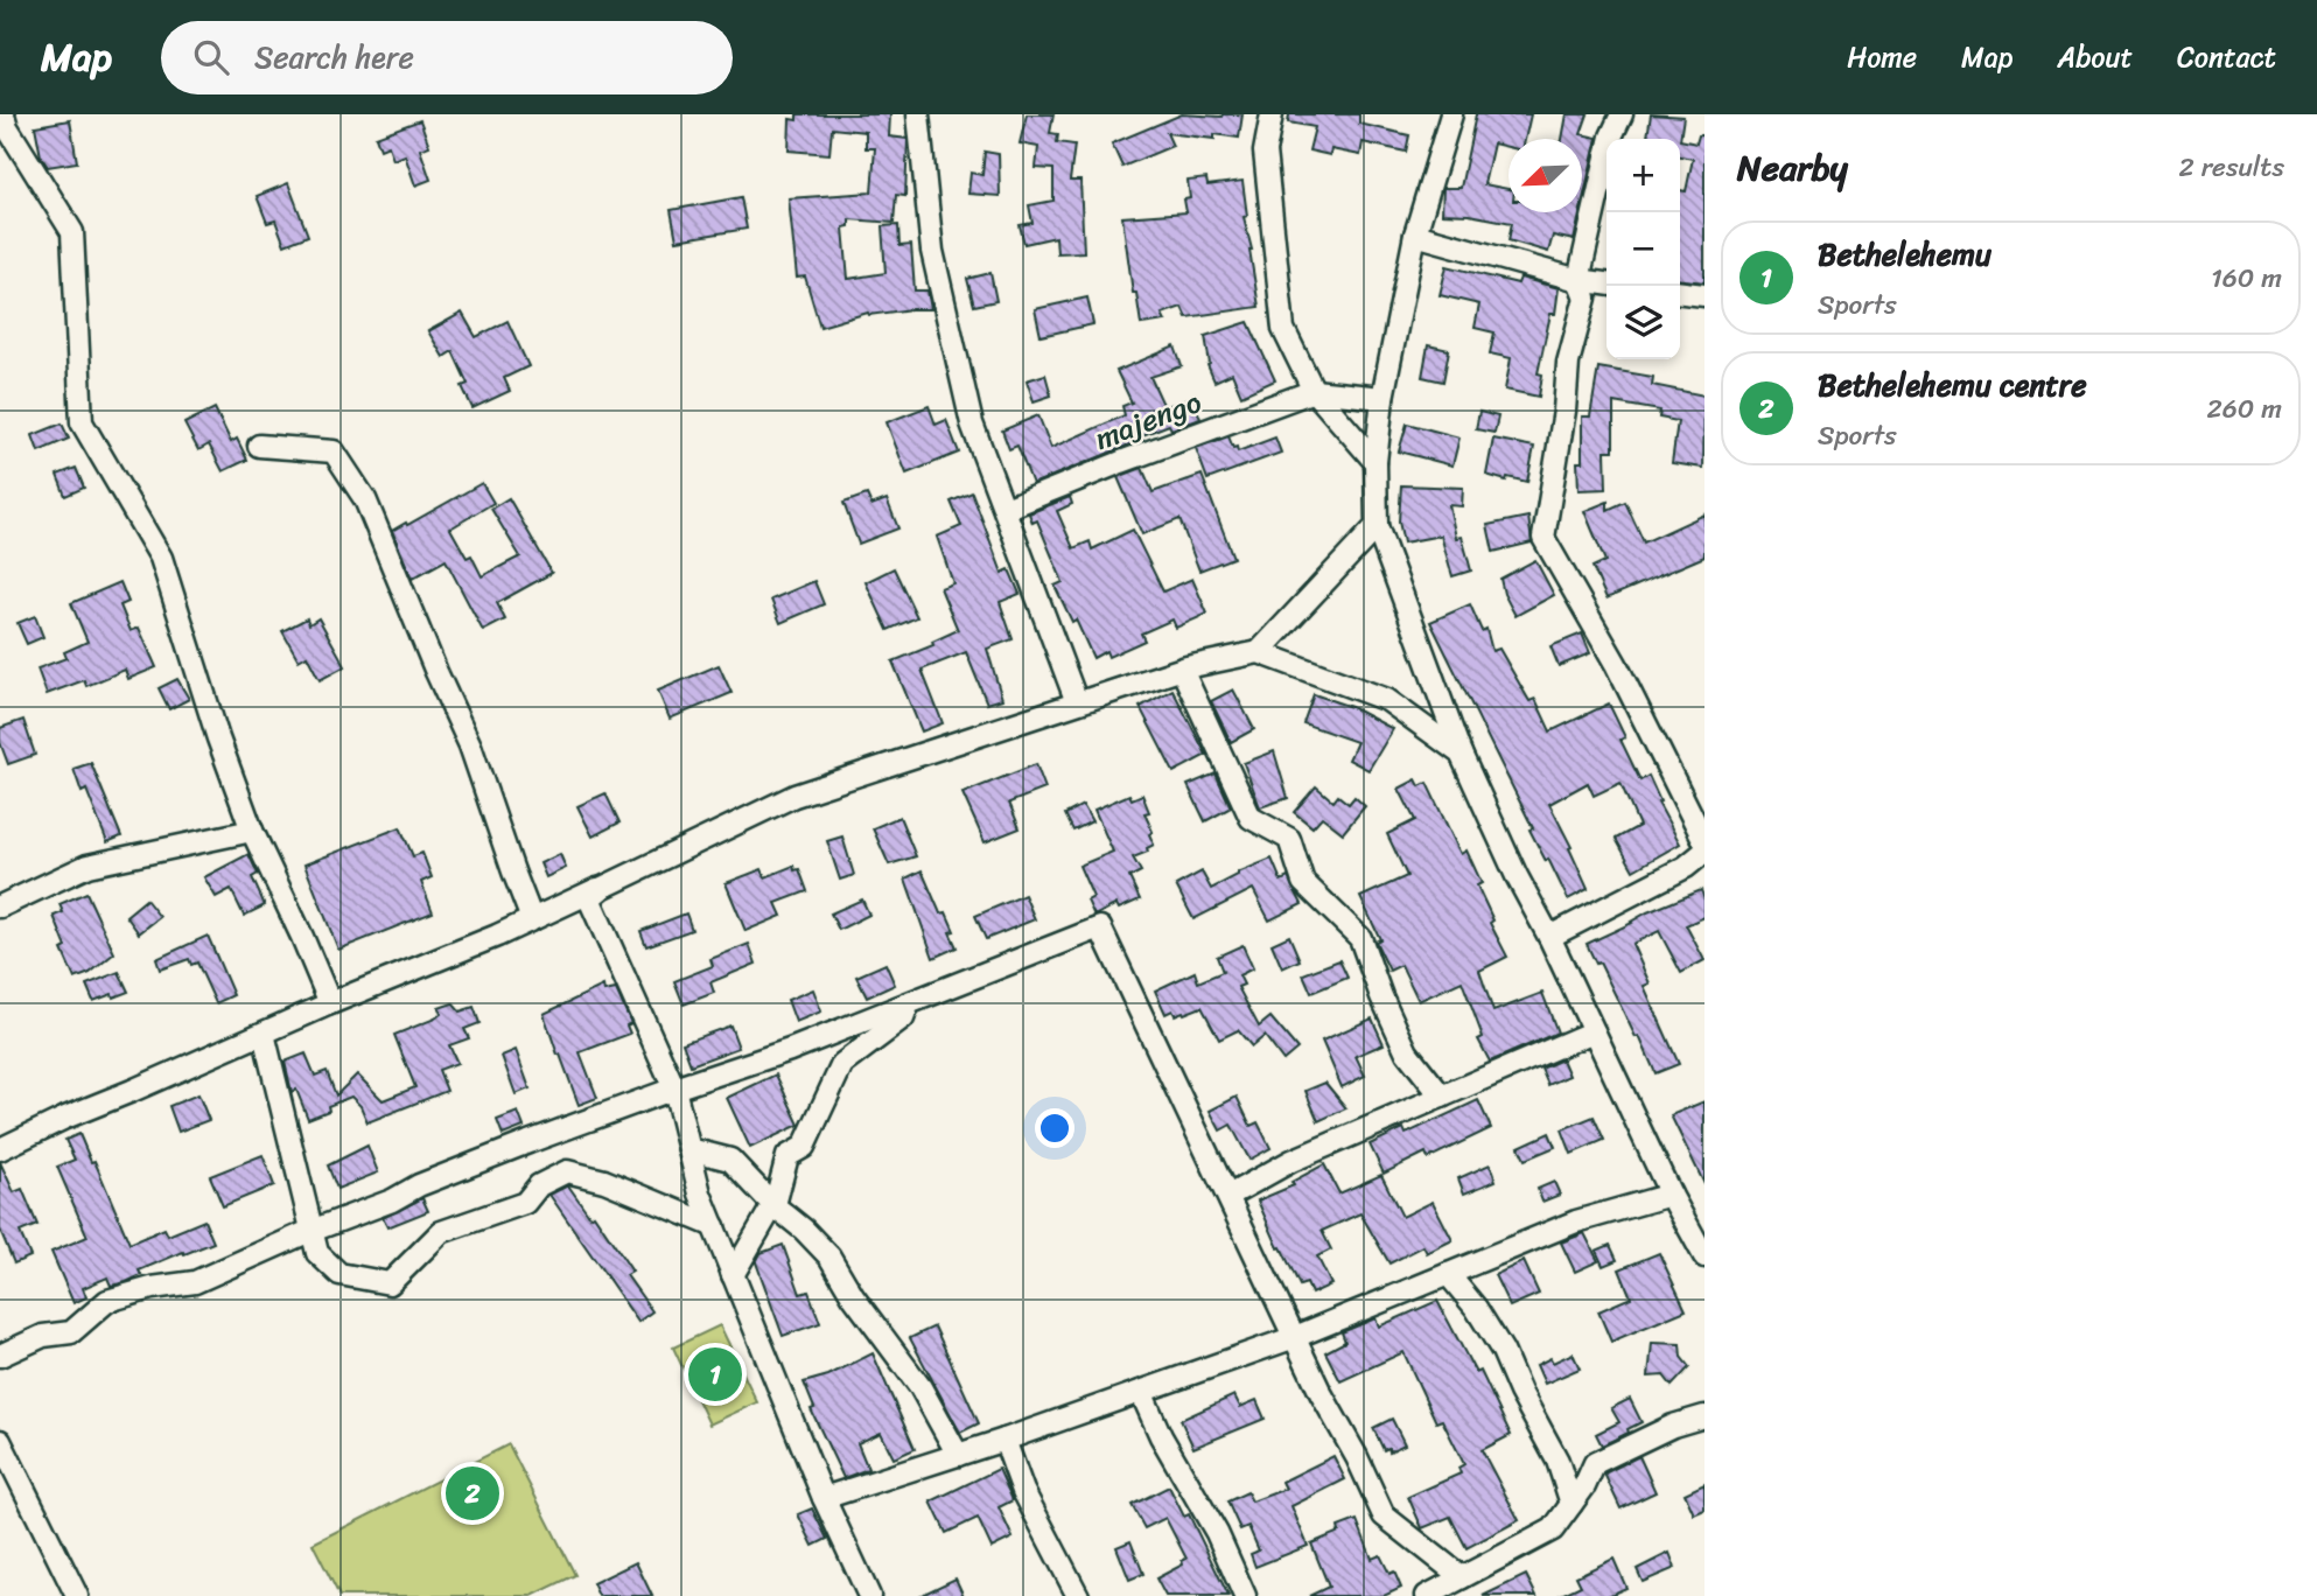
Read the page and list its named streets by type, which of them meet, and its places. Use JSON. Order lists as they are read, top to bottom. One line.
{"streets":{"street":["majengo"]},"north":"bottom left","page":{"header":"Map","search":"Search here","nav":["Home","Map","About","Contact"],"heading":["Nearby","2 results"],"map_buttons":["+","−"],"list":[{"mark":"1","name":"Bethelehemu","note":"Sports","value":"160 m"},{"mark":"2","name":"Bethelehemu centre","note":"Sports","value":"260 m"}],"pins":["1","2"]}}
